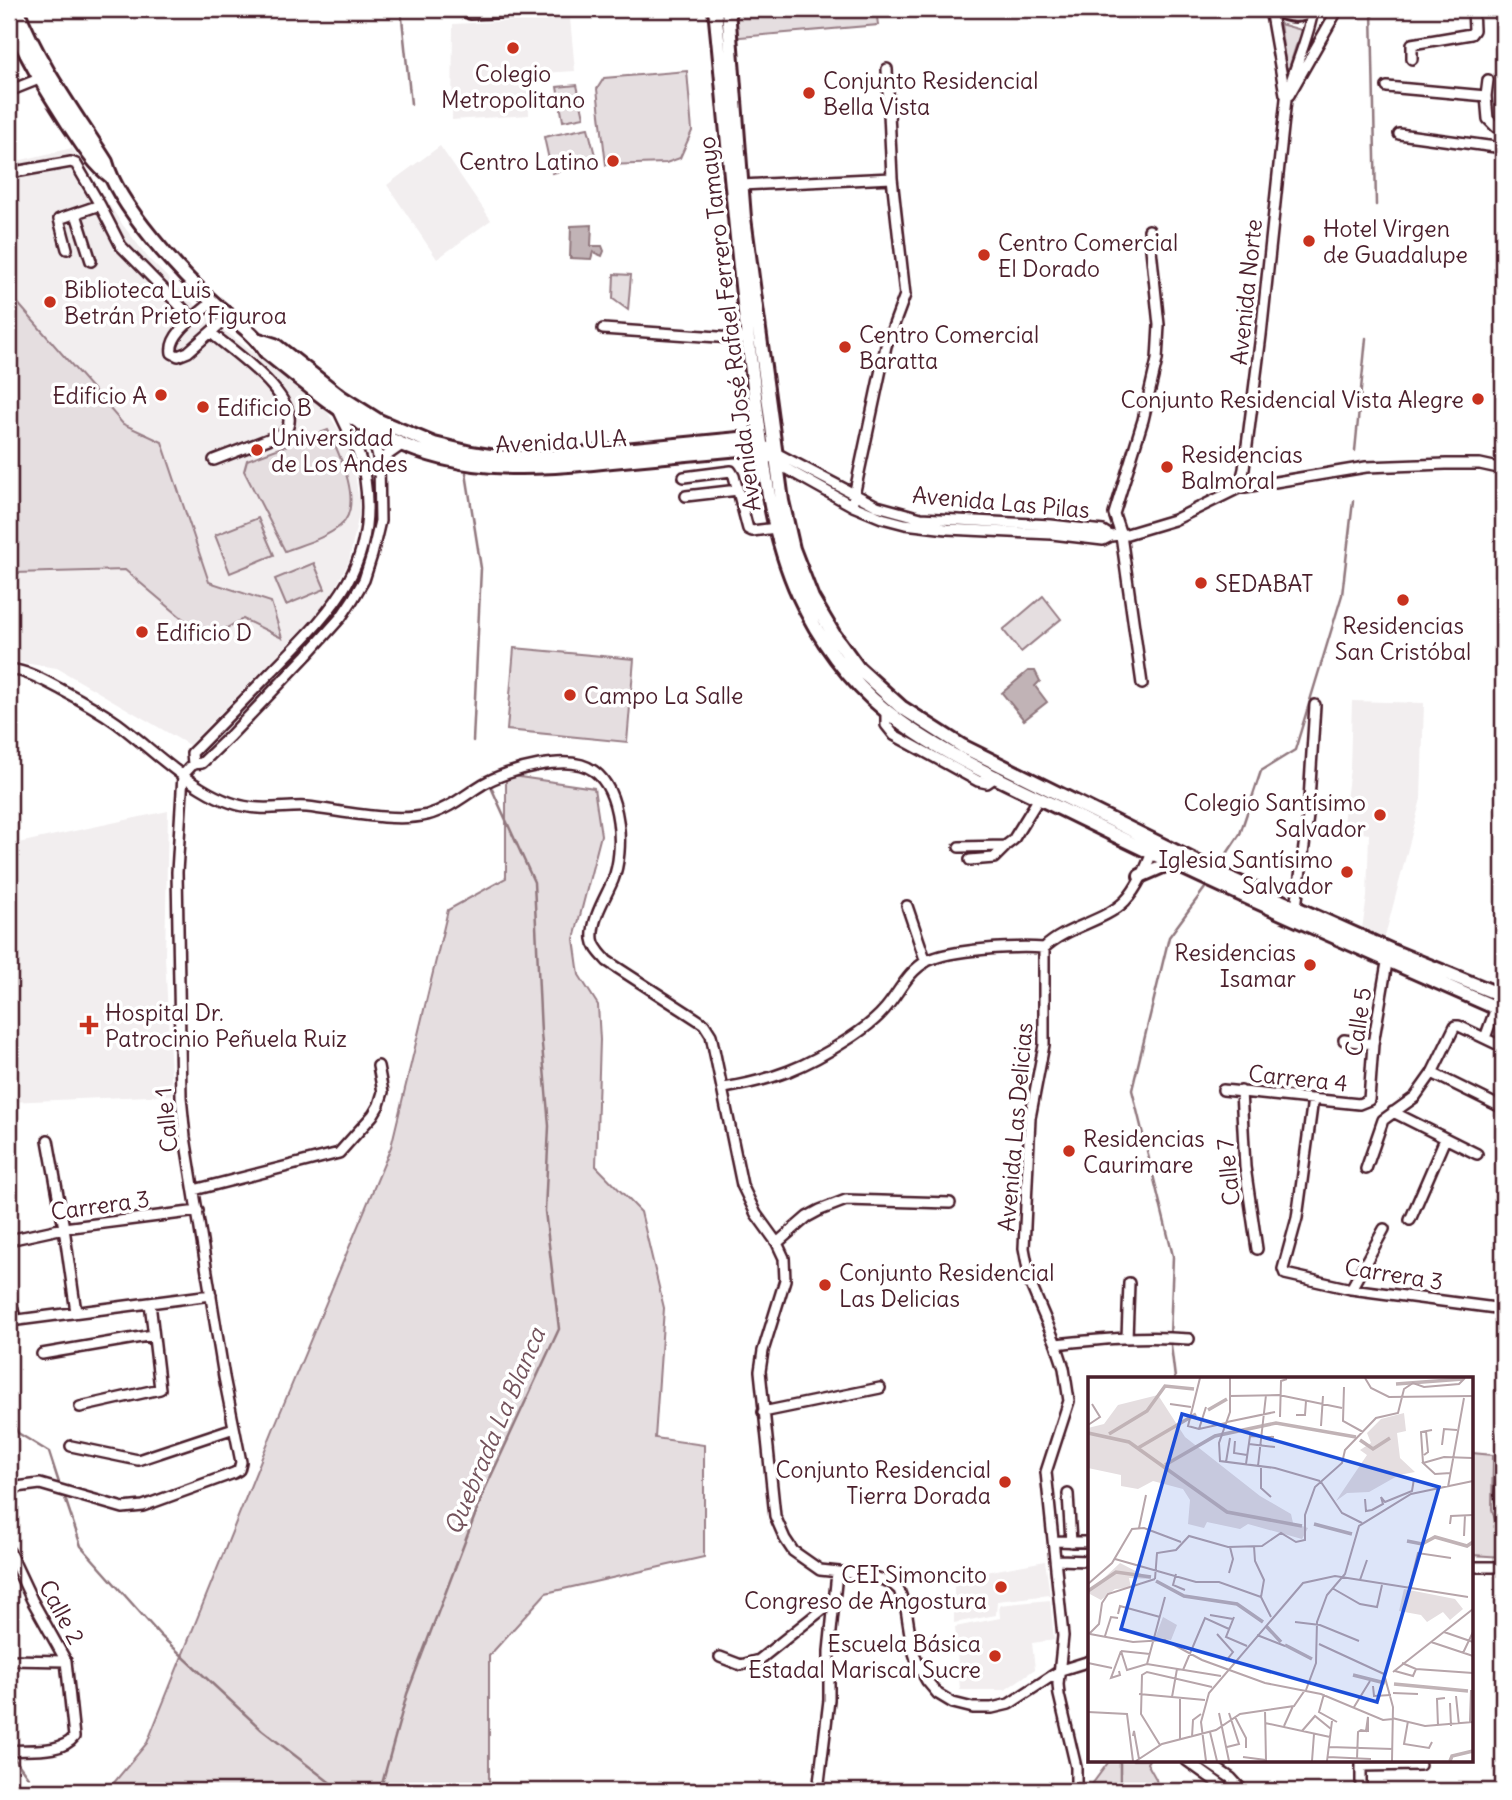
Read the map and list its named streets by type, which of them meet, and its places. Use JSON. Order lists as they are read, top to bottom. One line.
{"streets":{"street":["Avenida Norte","Avenida José Rafael Ferrero Tamayo","Avenida ULA","Avenida Las Pilas","Calle 5","Carrera 4","Calle 1","Avenida Las Delicias","Calle 7","Carrera 3","Calle 2"]},"crossings":[["Avenida Norte","Avenida Las Pilas"],["Avenida José Rafael Ferrero Tamayo","Avenida ULA"],["Avenida José Rafael Ferrero Tamayo","Avenida Las Pilas"],["Avenida José Rafael Ferrero Tamayo","Calle 5"],["Avenida ULA","Avenida Las Pilas"],["Calle 5","Carrera 4"],["Carrera 4","Calle 7"],["Carrera 4","Carrera 3"],["Calle 1","Carrera 3"]],"water":["Quebrada La Blanca"],"places":{"other":["Colegio Metropolitano","Conjunto Residencial Bella Vista","Centro Latino","Hotel Virgen de Guadalupe","Centro Comercial El Dorado","Biblioteca Luis Betrán Prieto Figuroa","Centro Comercial Baratta","Edificio A","Conjunto Residencial Vista Alegre","Edificio B","Universidad de Los Andes","Residencias Balmoral","SEDABAT","Residencias San Cristóbal","Edificio D","Campo La Salle","Colegio Santísimo Salvador","Iglesia Santísimo Salvador","Residencias Isamar","Residencias Caurimare","Conjunto Residencial Las Delicias","Conjunto Residencial Tierra Dorada","CEI Simoncito Congreso de Angostura","Escuela Básica Estadal Mariscal Sucre"],"health":["Hospital Dr. Patrocinio Peñuela Ruiz"]}}
